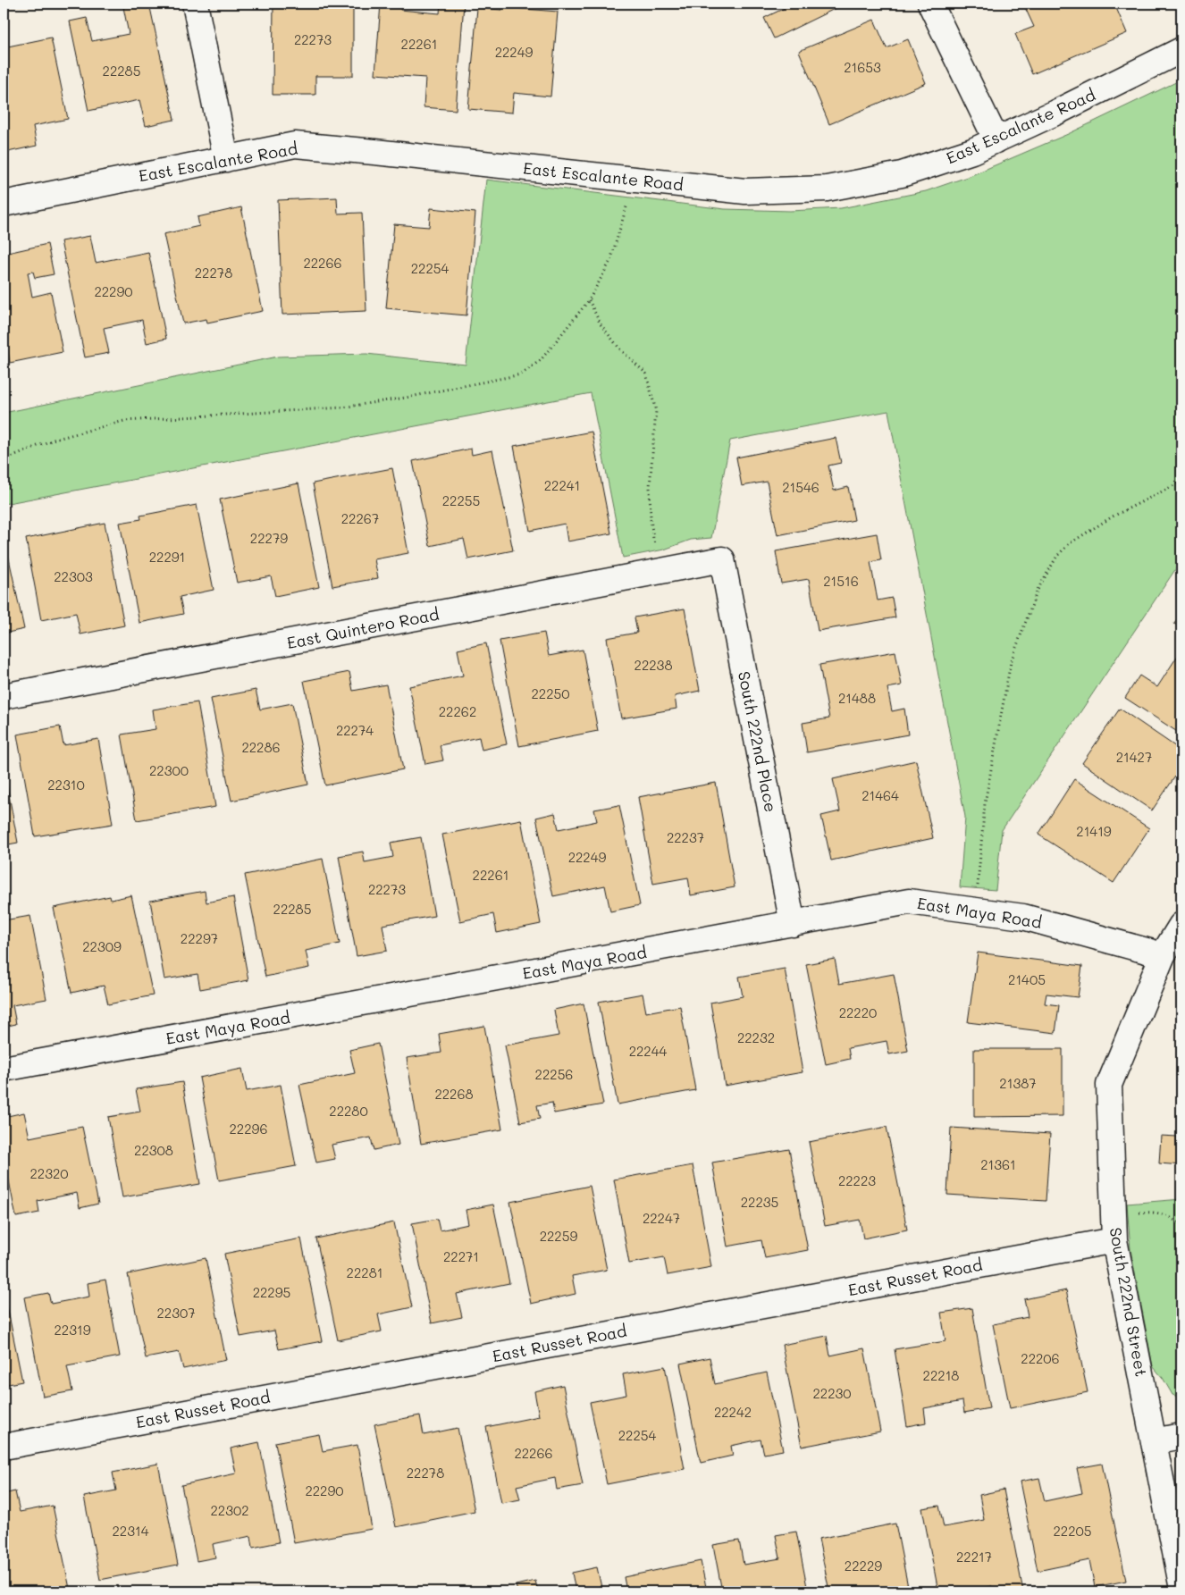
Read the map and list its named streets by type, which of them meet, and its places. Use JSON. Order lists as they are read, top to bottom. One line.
{"streets":{"street":["East Escalante Road","East Quintero Road","South 222nd Place","East Maya Road","East Russet Road","South 222nd Street"]},"crossings":[["East Quintero Road","South 222nd Place"],["South 222nd Place","East Maya Road"],["East Maya Road","South 222nd Street"],["East Russet Road","South 222nd Street"]],"house_numbers":["22273","22261","22249","21653","22285","22266","22254","22278","22290","22241","21546","22255","22267","22279","22291","22303","21516","22238","22250","21488","22262","22274","22286","21427","22300","22310","21464","21419","22237","22249","22261","22273","22285","22297","22309","21405","22220","22232","22244","22256","21387","22268","22280","22296","22308","21361","22320","22223","22235","22247","22259","22271","22281","22295","22307","22319","22206","22218","22230","22242","22254","22266","22278","22290","22302","22314","22205","22217","22229"]}
